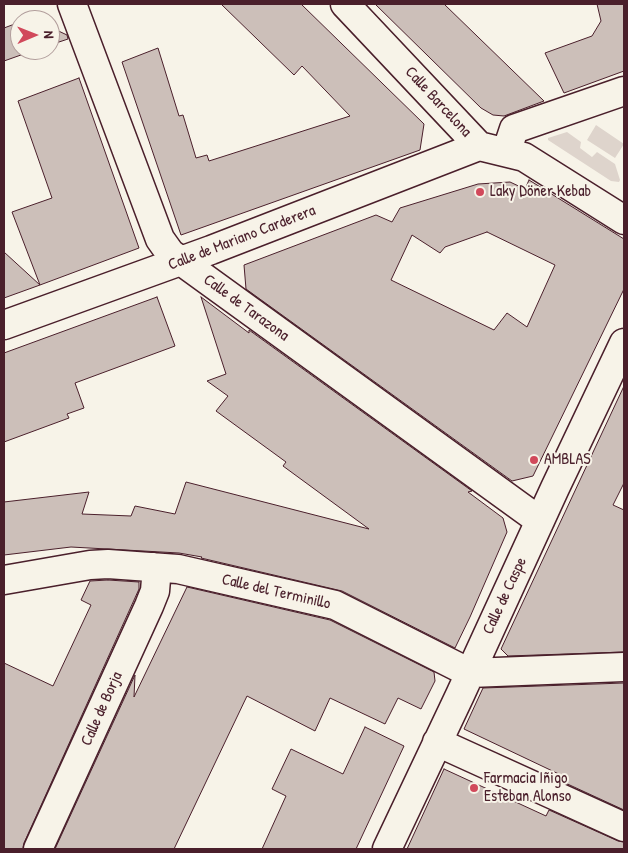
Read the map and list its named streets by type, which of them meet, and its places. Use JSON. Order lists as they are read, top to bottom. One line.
{"streets":{"street":["Calle Barcelona","Calle de Mariano Carderera","Calle de Tarazona","Calle del Terminillo","Calle de Caspe","Calle de Borja"]},"crossings":[["Calle Barcelona","Calle de Mariano Carderera"],["Calle de Mariano Carderera","Calle de Tarazona"],["Calle de Tarazona","Calle de Caspe"],["Calle del Terminillo","Calle de Caspe"],["Calle del Terminillo","Calle de Borja"]],"places":["Laky Döner Kebab","AMBLAS","Farmacia Iñigo Esteban Alonso"],"north":"right"}
